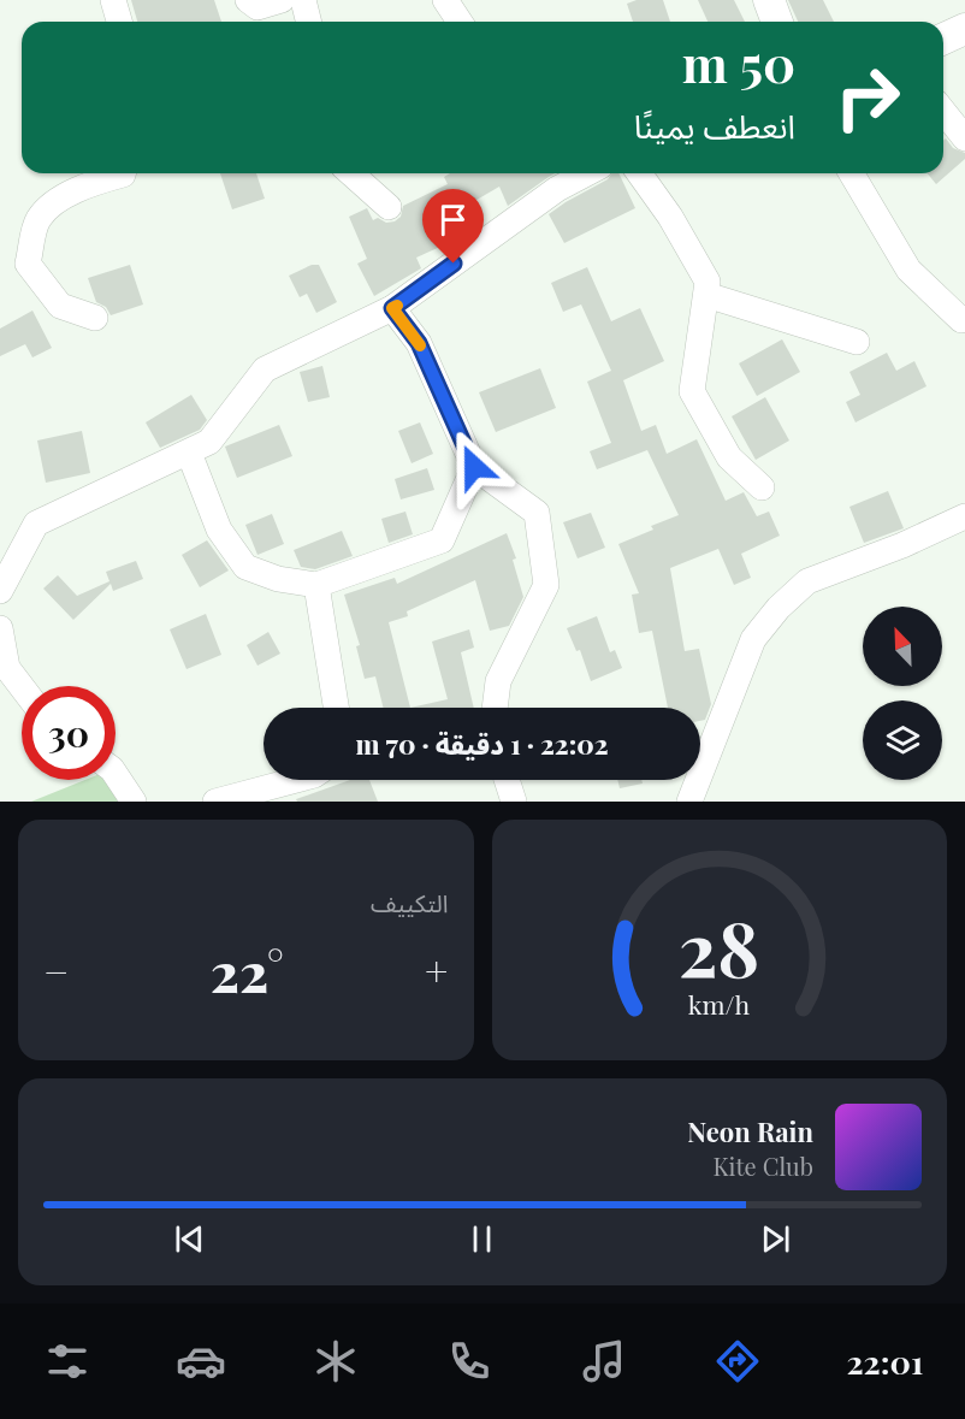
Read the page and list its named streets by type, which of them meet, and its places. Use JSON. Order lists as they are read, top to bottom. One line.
{"north":"top left","page":{"turn":["50 m","انعطف يمينًا"],"limit":"30","trip":"22:02 · 1 دقيقة · 70 m","tile":"التكييف","heat":["−","22°","+"],"song":["Neon Rain","Kite Club"],"tabs":"22:01","gauge":["28","km/h"]}}
